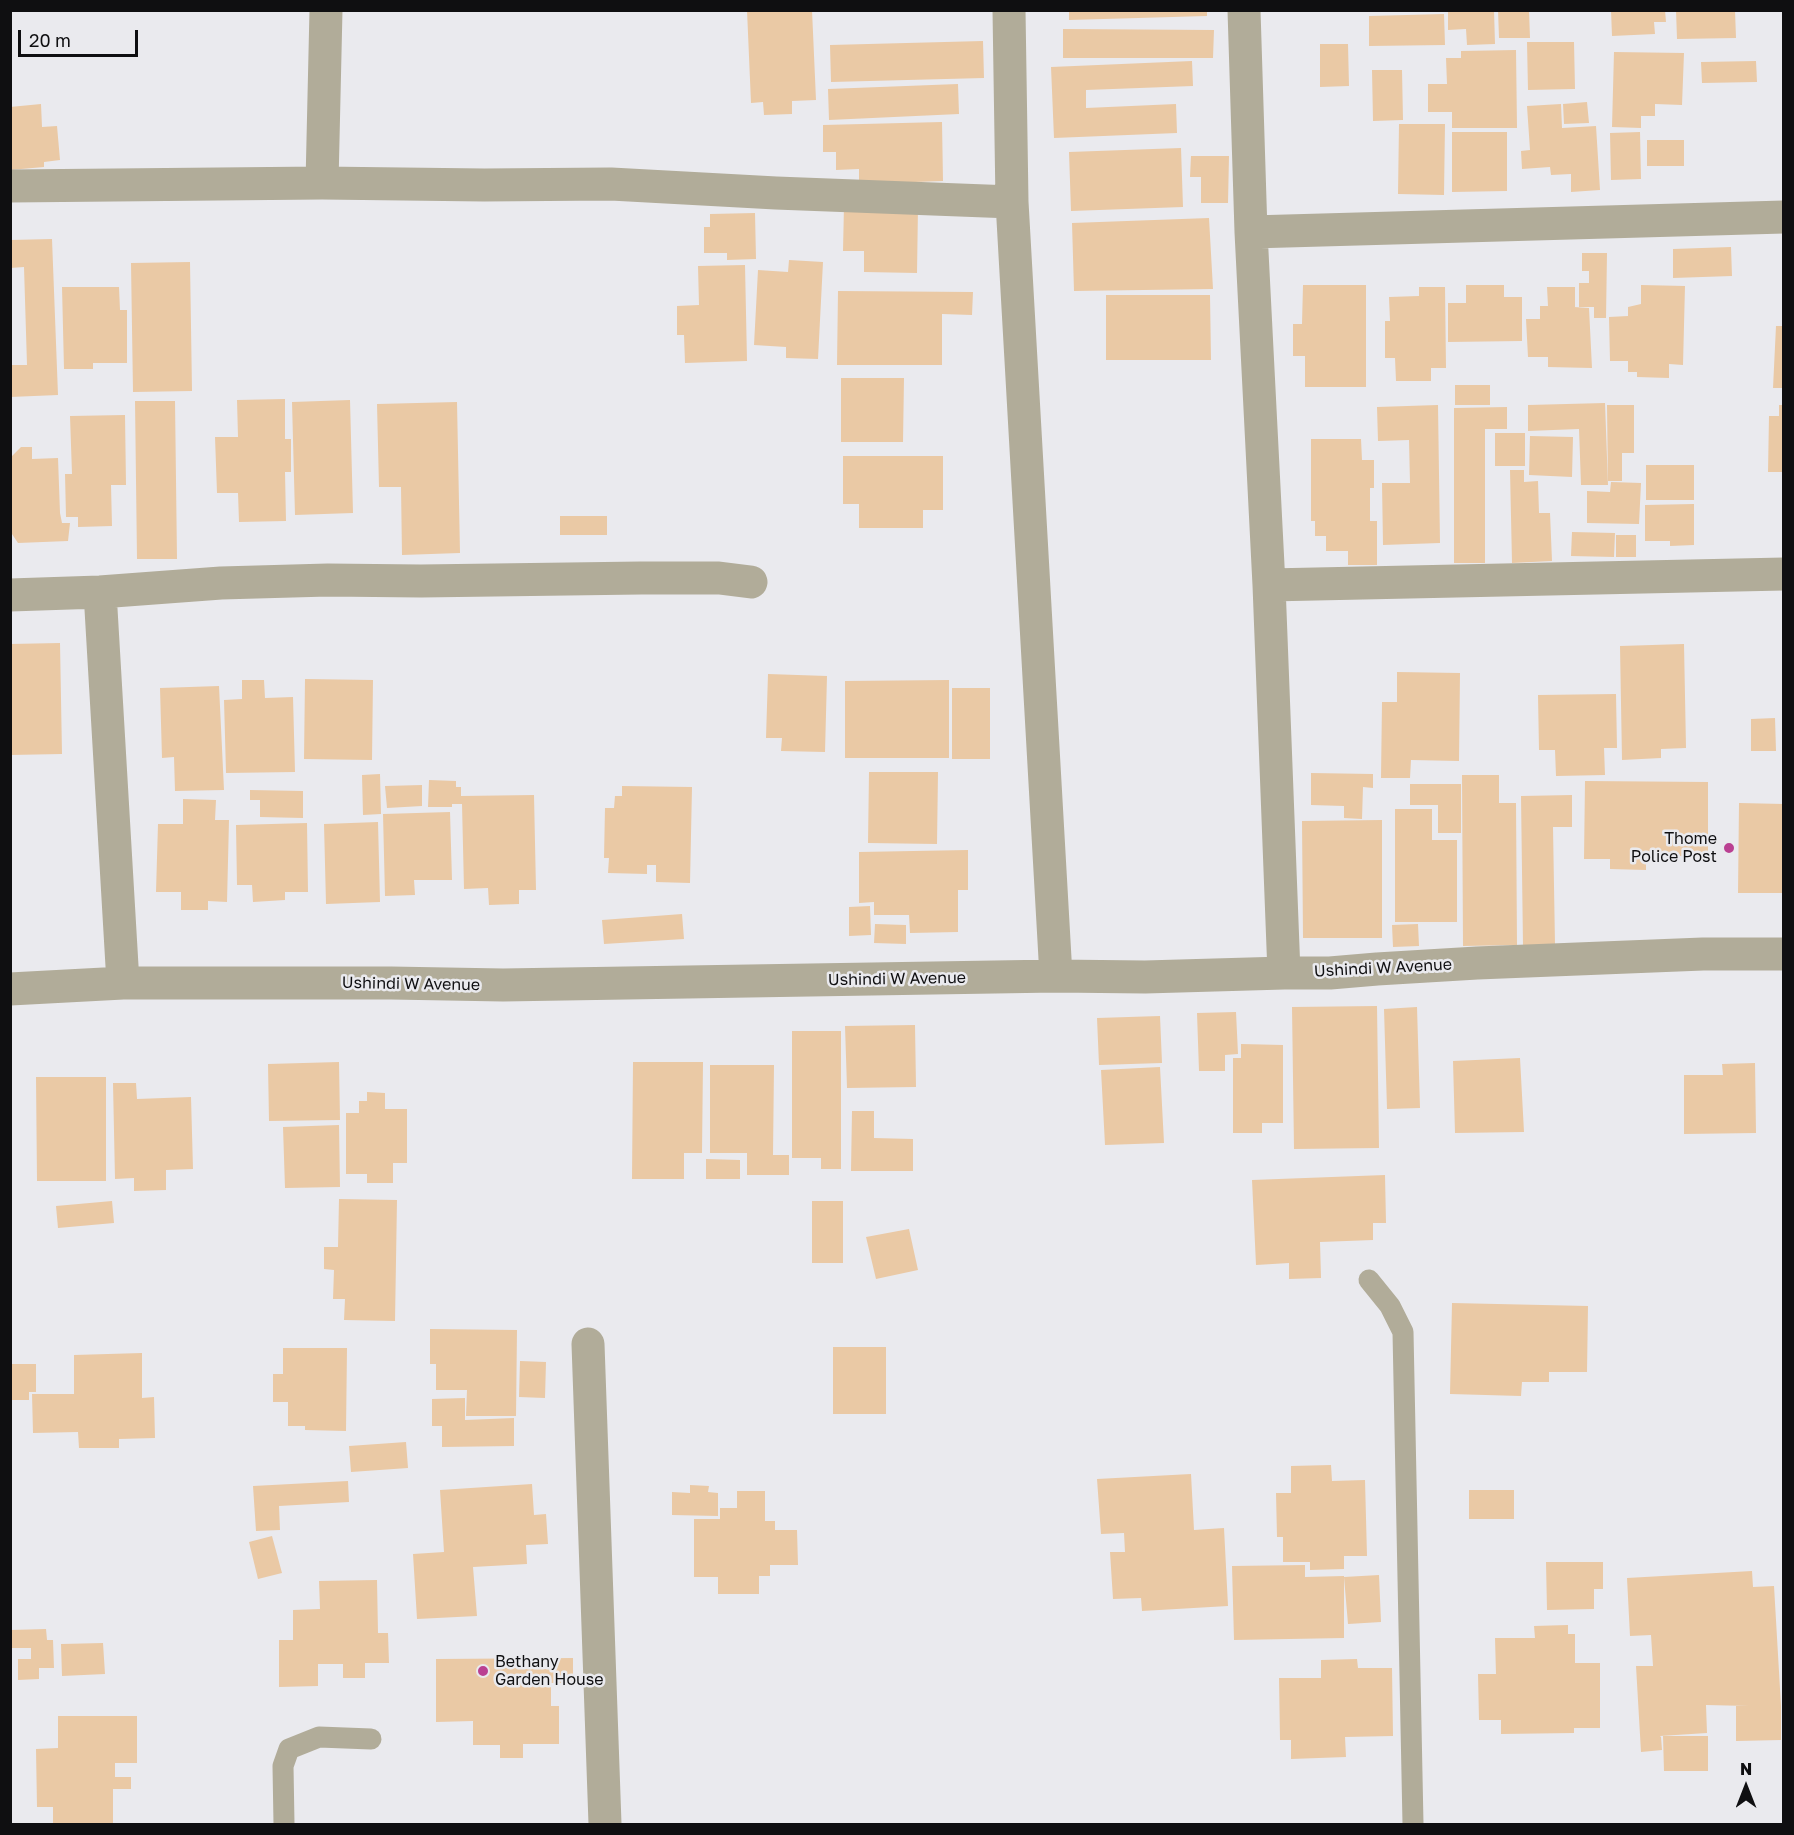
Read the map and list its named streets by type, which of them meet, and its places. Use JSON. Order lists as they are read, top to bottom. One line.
{"streets":{"street":["Ushindi W Avenue"]},"places":["Thome Police Post","Bethany Garden House"],"scale_bar":"20 m","north":"top"}
